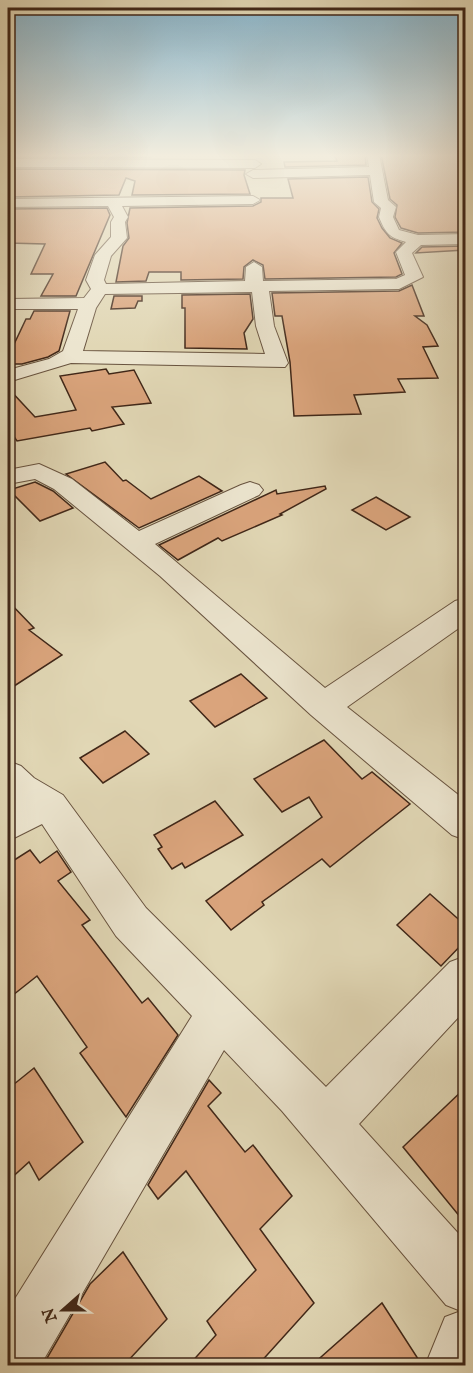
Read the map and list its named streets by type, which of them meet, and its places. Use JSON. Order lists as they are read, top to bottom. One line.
{"north":"left"}
